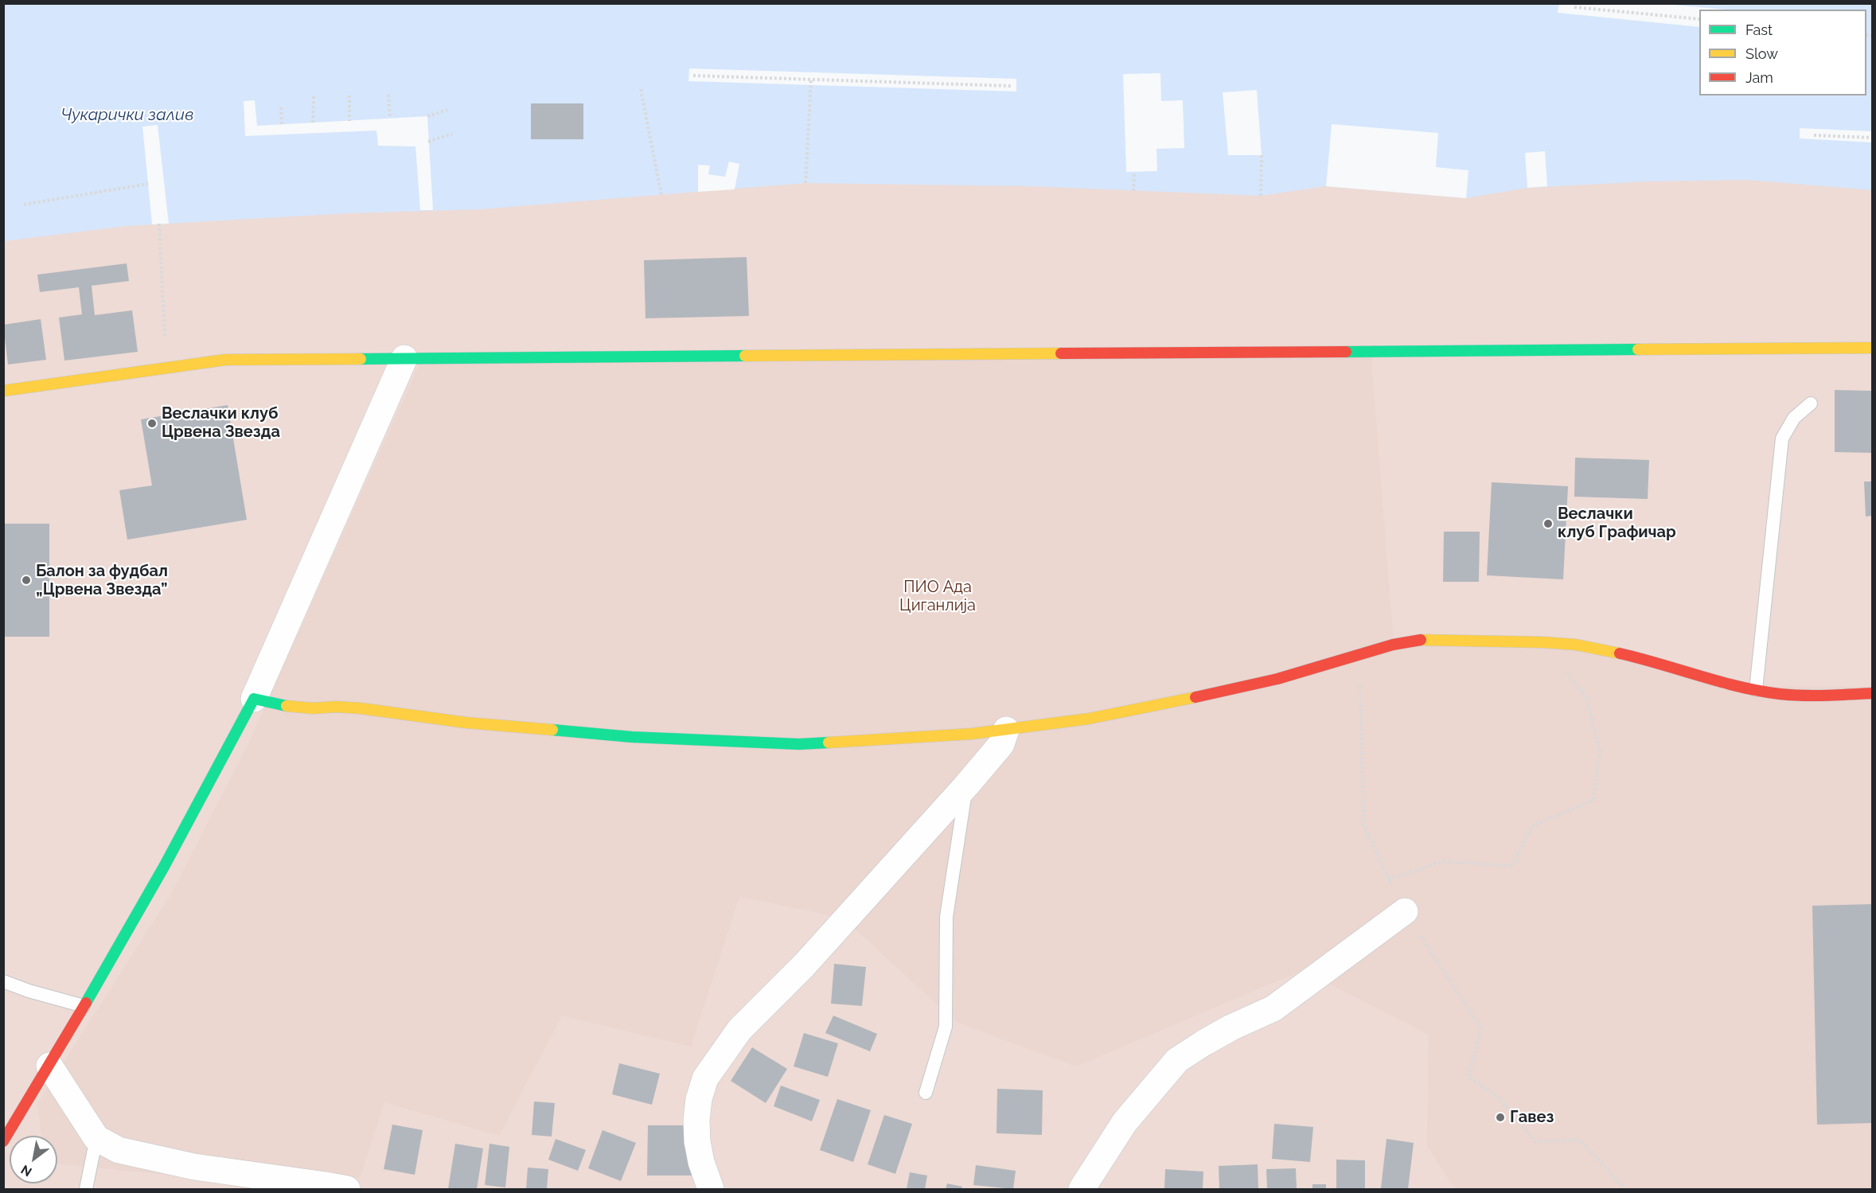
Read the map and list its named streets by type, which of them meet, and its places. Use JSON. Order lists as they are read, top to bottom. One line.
{"water":["Чукарички залив"],"parks":["ПИО Ада Циганлија"],"places":["Веслачки клуб Црвена Звезда","Веслачки клуб Графичар","Балон за фудбал „Црвена Звезда”","Гавез"],"legend":["Fast","Slow","Jam"],"north":"bottom left"}
